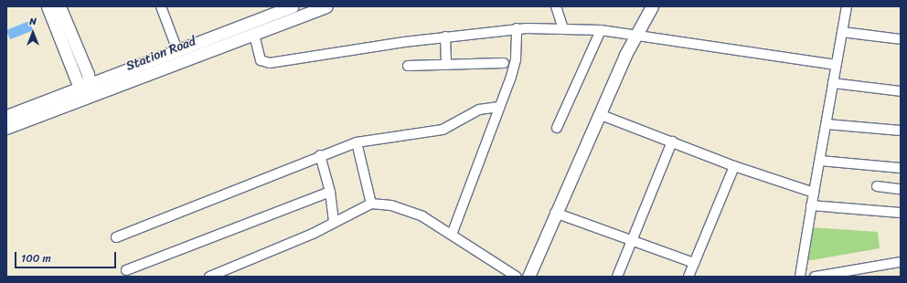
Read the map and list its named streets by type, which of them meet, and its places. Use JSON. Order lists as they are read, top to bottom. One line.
{"streets":{"main road":["Station Road"]},"scale_bar":"100 m","north":"top"}
